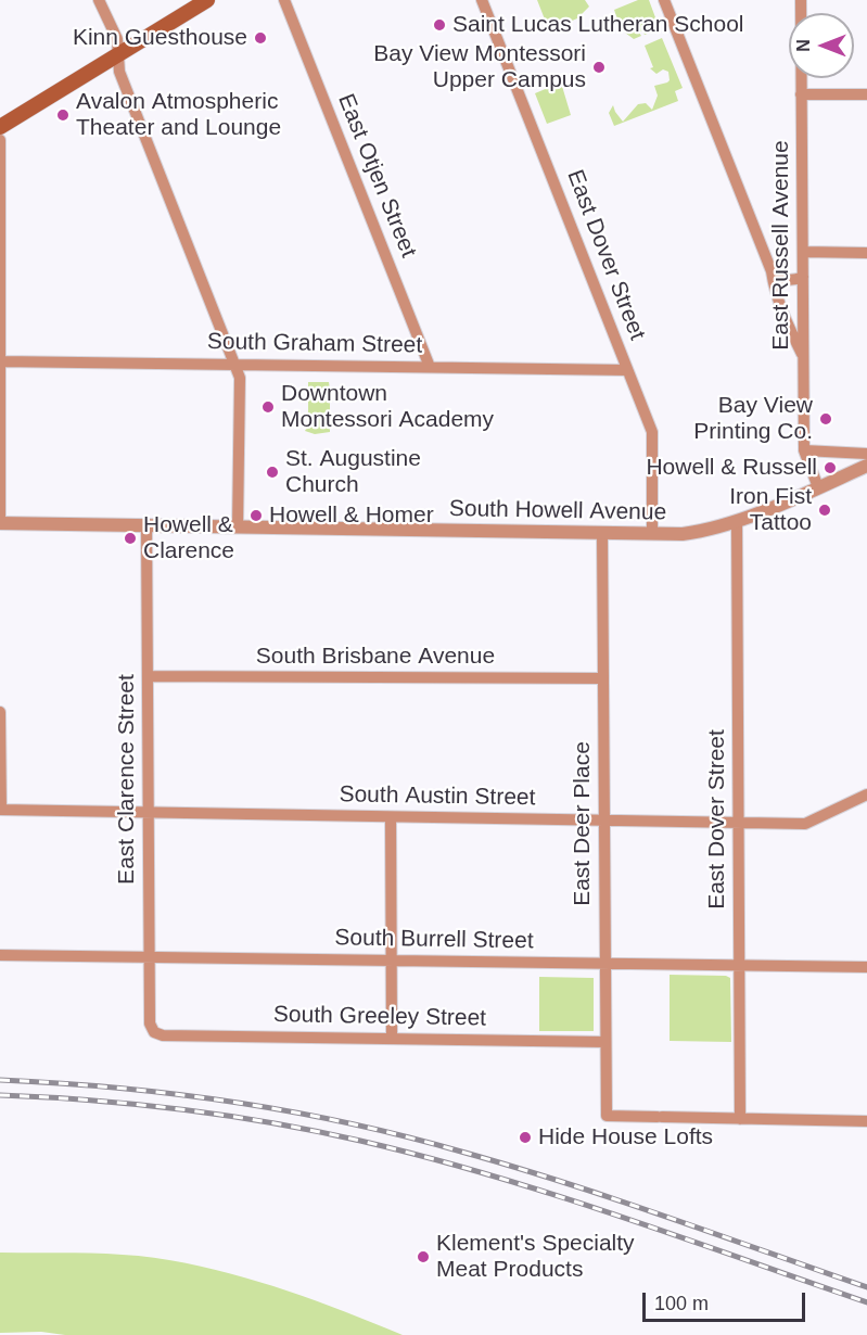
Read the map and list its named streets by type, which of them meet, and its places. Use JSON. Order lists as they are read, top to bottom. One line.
{"streets":{"street":["East Otjen Street","East Russell Avenue","East Dover Street","South Graham Street","South Howell Avenue","South Brisbane Avenue","East Clarence Street","South Austin Street","East Deer Place","South Burrell Street","South Greeley Street"]},"crossings":[["East Otjen Street","South Graham Street"],["East Russell Avenue","South Howell Avenue"],["East Dover Street","South Graham Street"],["East Dover Street","South Howell Avenue"],["East Dover Street","South Austin Street"],["East Dover Street","East Deer Place"],["East Dover Street","South Burrell Street"],["South Howell Avenue","East Clarence Street"],["South Howell Avenue","East Deer Place"],["South Brisbane Avenue","East Clarence Street"],["South Brisbane Avenue","East Deer Place"],["East Clarence Street","South Austin Street"],["East Clarence Street","South Burrell Street"],["East Clarence Street","South Greeley Street"],["South Austin Street","East Deer Place"],["East Deer Place","South Burrell Street"],["East Deer Place","South Greeley Street"]],"places":["Saint Lucas Lutheran School","Kinn Guesthouse","Bay View Montessori Upper Campus","Avalon Atmospheric Theater and Lounge","Downtown Montessori Academy","Bay View Printing Co.","Howell & Russell","St. Augustine Church","Iron Fist Tattoo","Howell & Homer","Howell & Clarence","Hide House Lofts","Klement's Specialty Meat Products"],"scale_bar":"100 m","north":"left"}
